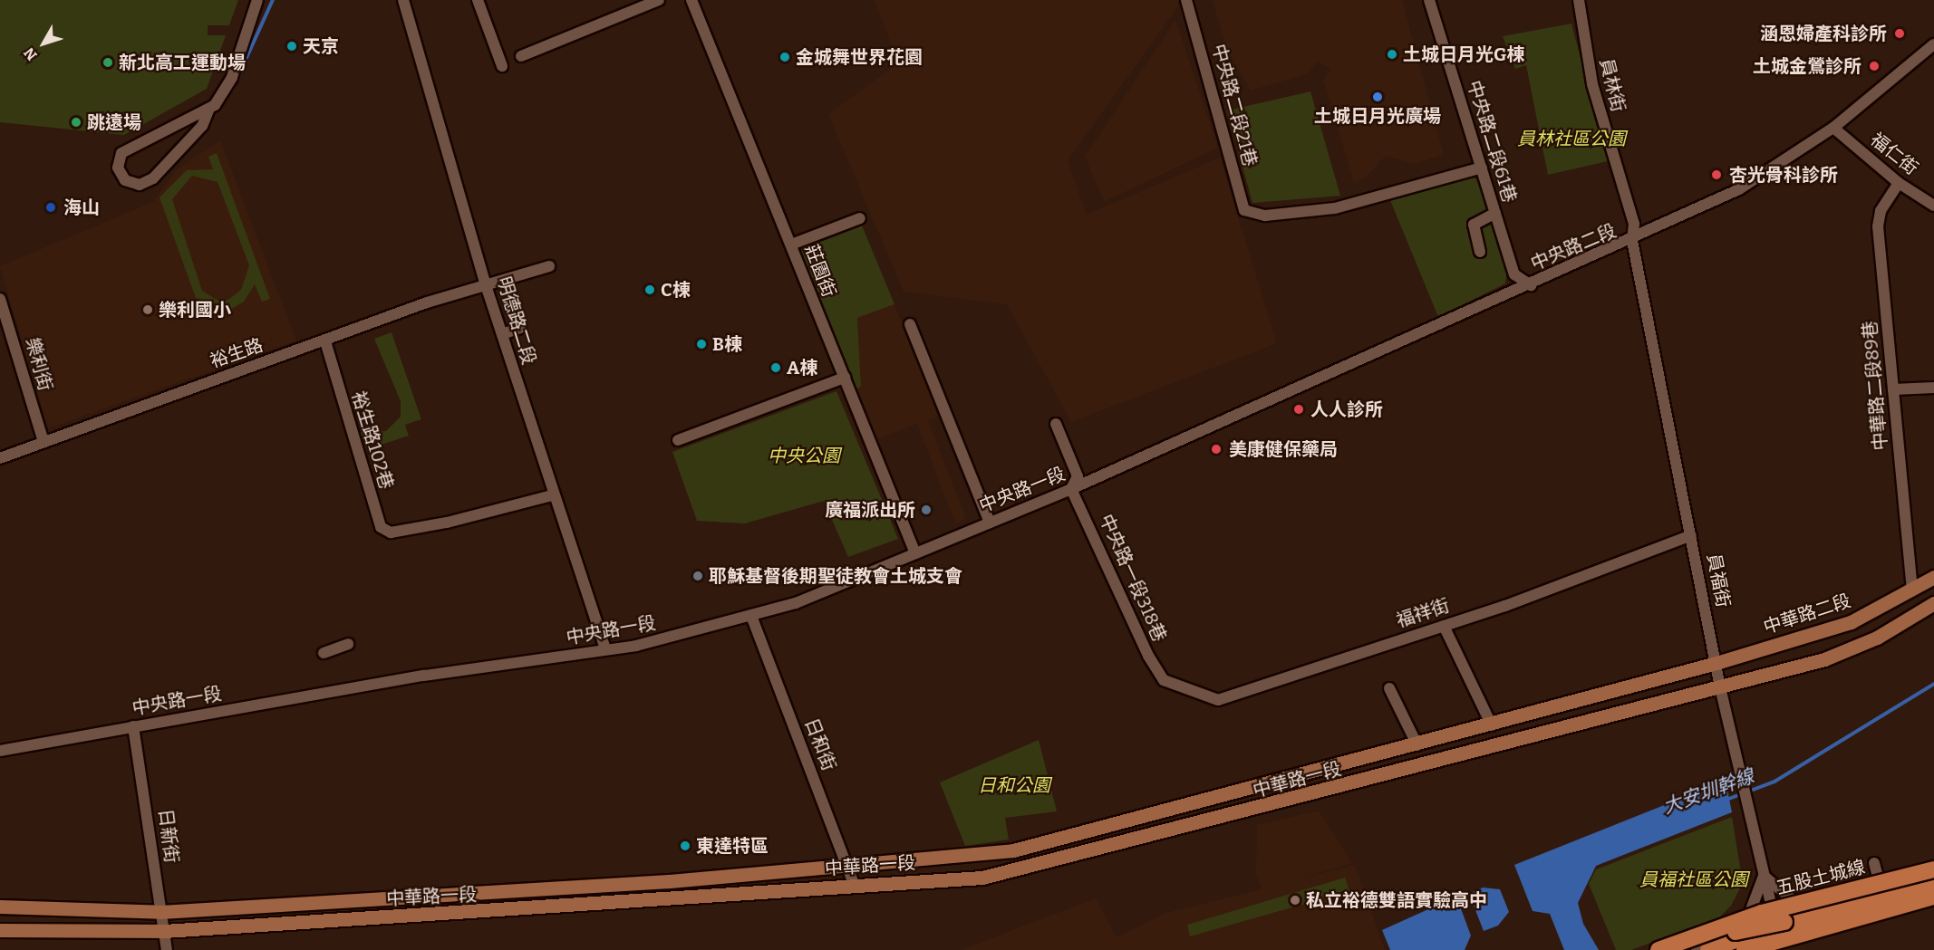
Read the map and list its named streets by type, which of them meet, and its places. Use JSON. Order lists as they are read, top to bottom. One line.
{"streets":{"highway":["五股土城線"],"main road":["中華路二段","中華路一段"],"street":["員林街","中央路二段21巷","中央路二段61巷","福仁街","中央路二段","莊園街","明德路二段","裕生路","樂利街","中華路二段89巷","裕生路102巷","中央路一段","中央路一段318巷","員福街","福祥街","日和街","日新街"]},"crossings":[["員林街","中央路二段"],["員林街","員福街"],["中央路二段21巷","中央路二段61巷"],["中央路二段61巷","中央路二段"],["福仁街","中央路二段"],["福仁街","中華路二段89巷"],["中央路二段","中央路一段"],["中央路二段","員福街"],["莊園街","中央路一段"],["明德路二段","裕生路"],["明德路二段","裕生路102巷"],["明德路二段","中央路一段"],["裕生路","樂利街"],["裕生路","裕生路102巷"],["中華路二段89巷","中華路二段"],["中央路一段","中央路一段318巷"],["中央路一段","日和街"],["中央路一段","日新街"],["中央路一段318巷","福祥街"],["員福街","福祥街"],["員福街","中華路二段"],["員福街","中華路一段"],["中華路二段","中華路一段"],["日和街","中華路一段"],["中華路一段","日新街"]],"water":["大安圳幹線"],"parks":["員林社區公園","中央公園","日和公園","員福社區公園"],"places":["涵恩婦產科診所","天京","土城日月光G棟","金城舞世界花園","新北高工運動場","土城金鶯診所","土城日月光廣場","跳遠場","杏光骨科診所","海山","C棟","樂利國小","B棟","A棟","人人診所","美康健保藥局","廣福派出所","耶穌基督後期聖徒教會土城支會","東達特區","私立裕德雙語實驗高中"],"north":"bottom left"}
